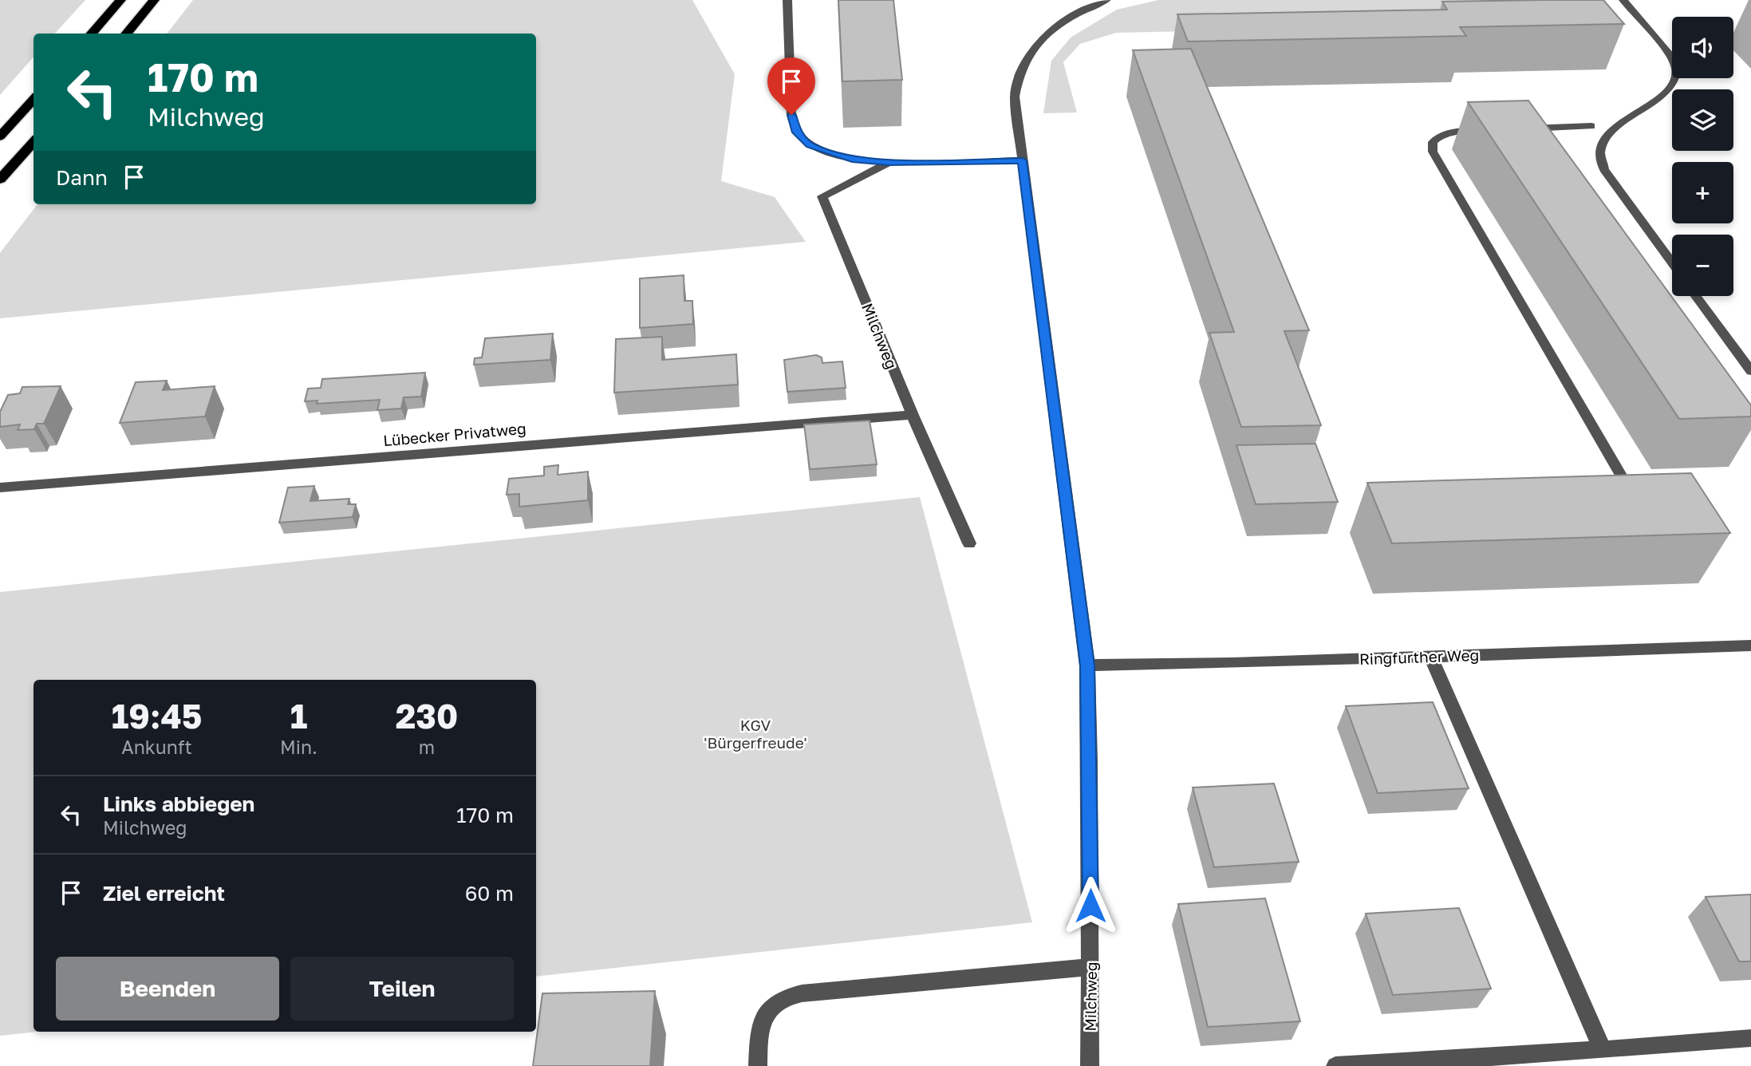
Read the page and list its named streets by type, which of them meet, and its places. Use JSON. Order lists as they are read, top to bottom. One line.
{"streets":{"street":["Milchweg","Lübecker Privatweg","Ringfurther Weg"]},"crossings":[["Milchweg","Lübecker Privatweg"],["Milchweg","Ringfurther Weg"]],"parks":["KGV 'Bürgerfreude'"],"page":{"map_buttons":["+","−"],"turn":["170 m","Milchweg"],"then":"Dann","eta":["19:45","Ankunft","1","Min.","230","m"],"list":[{"name":"Links abbiegen","note":"Milchweg","value":"170 m"},{"name":"Ziel erreicht","value":"60 m"}],"buttons":["Beenden","Teilen"]}}
